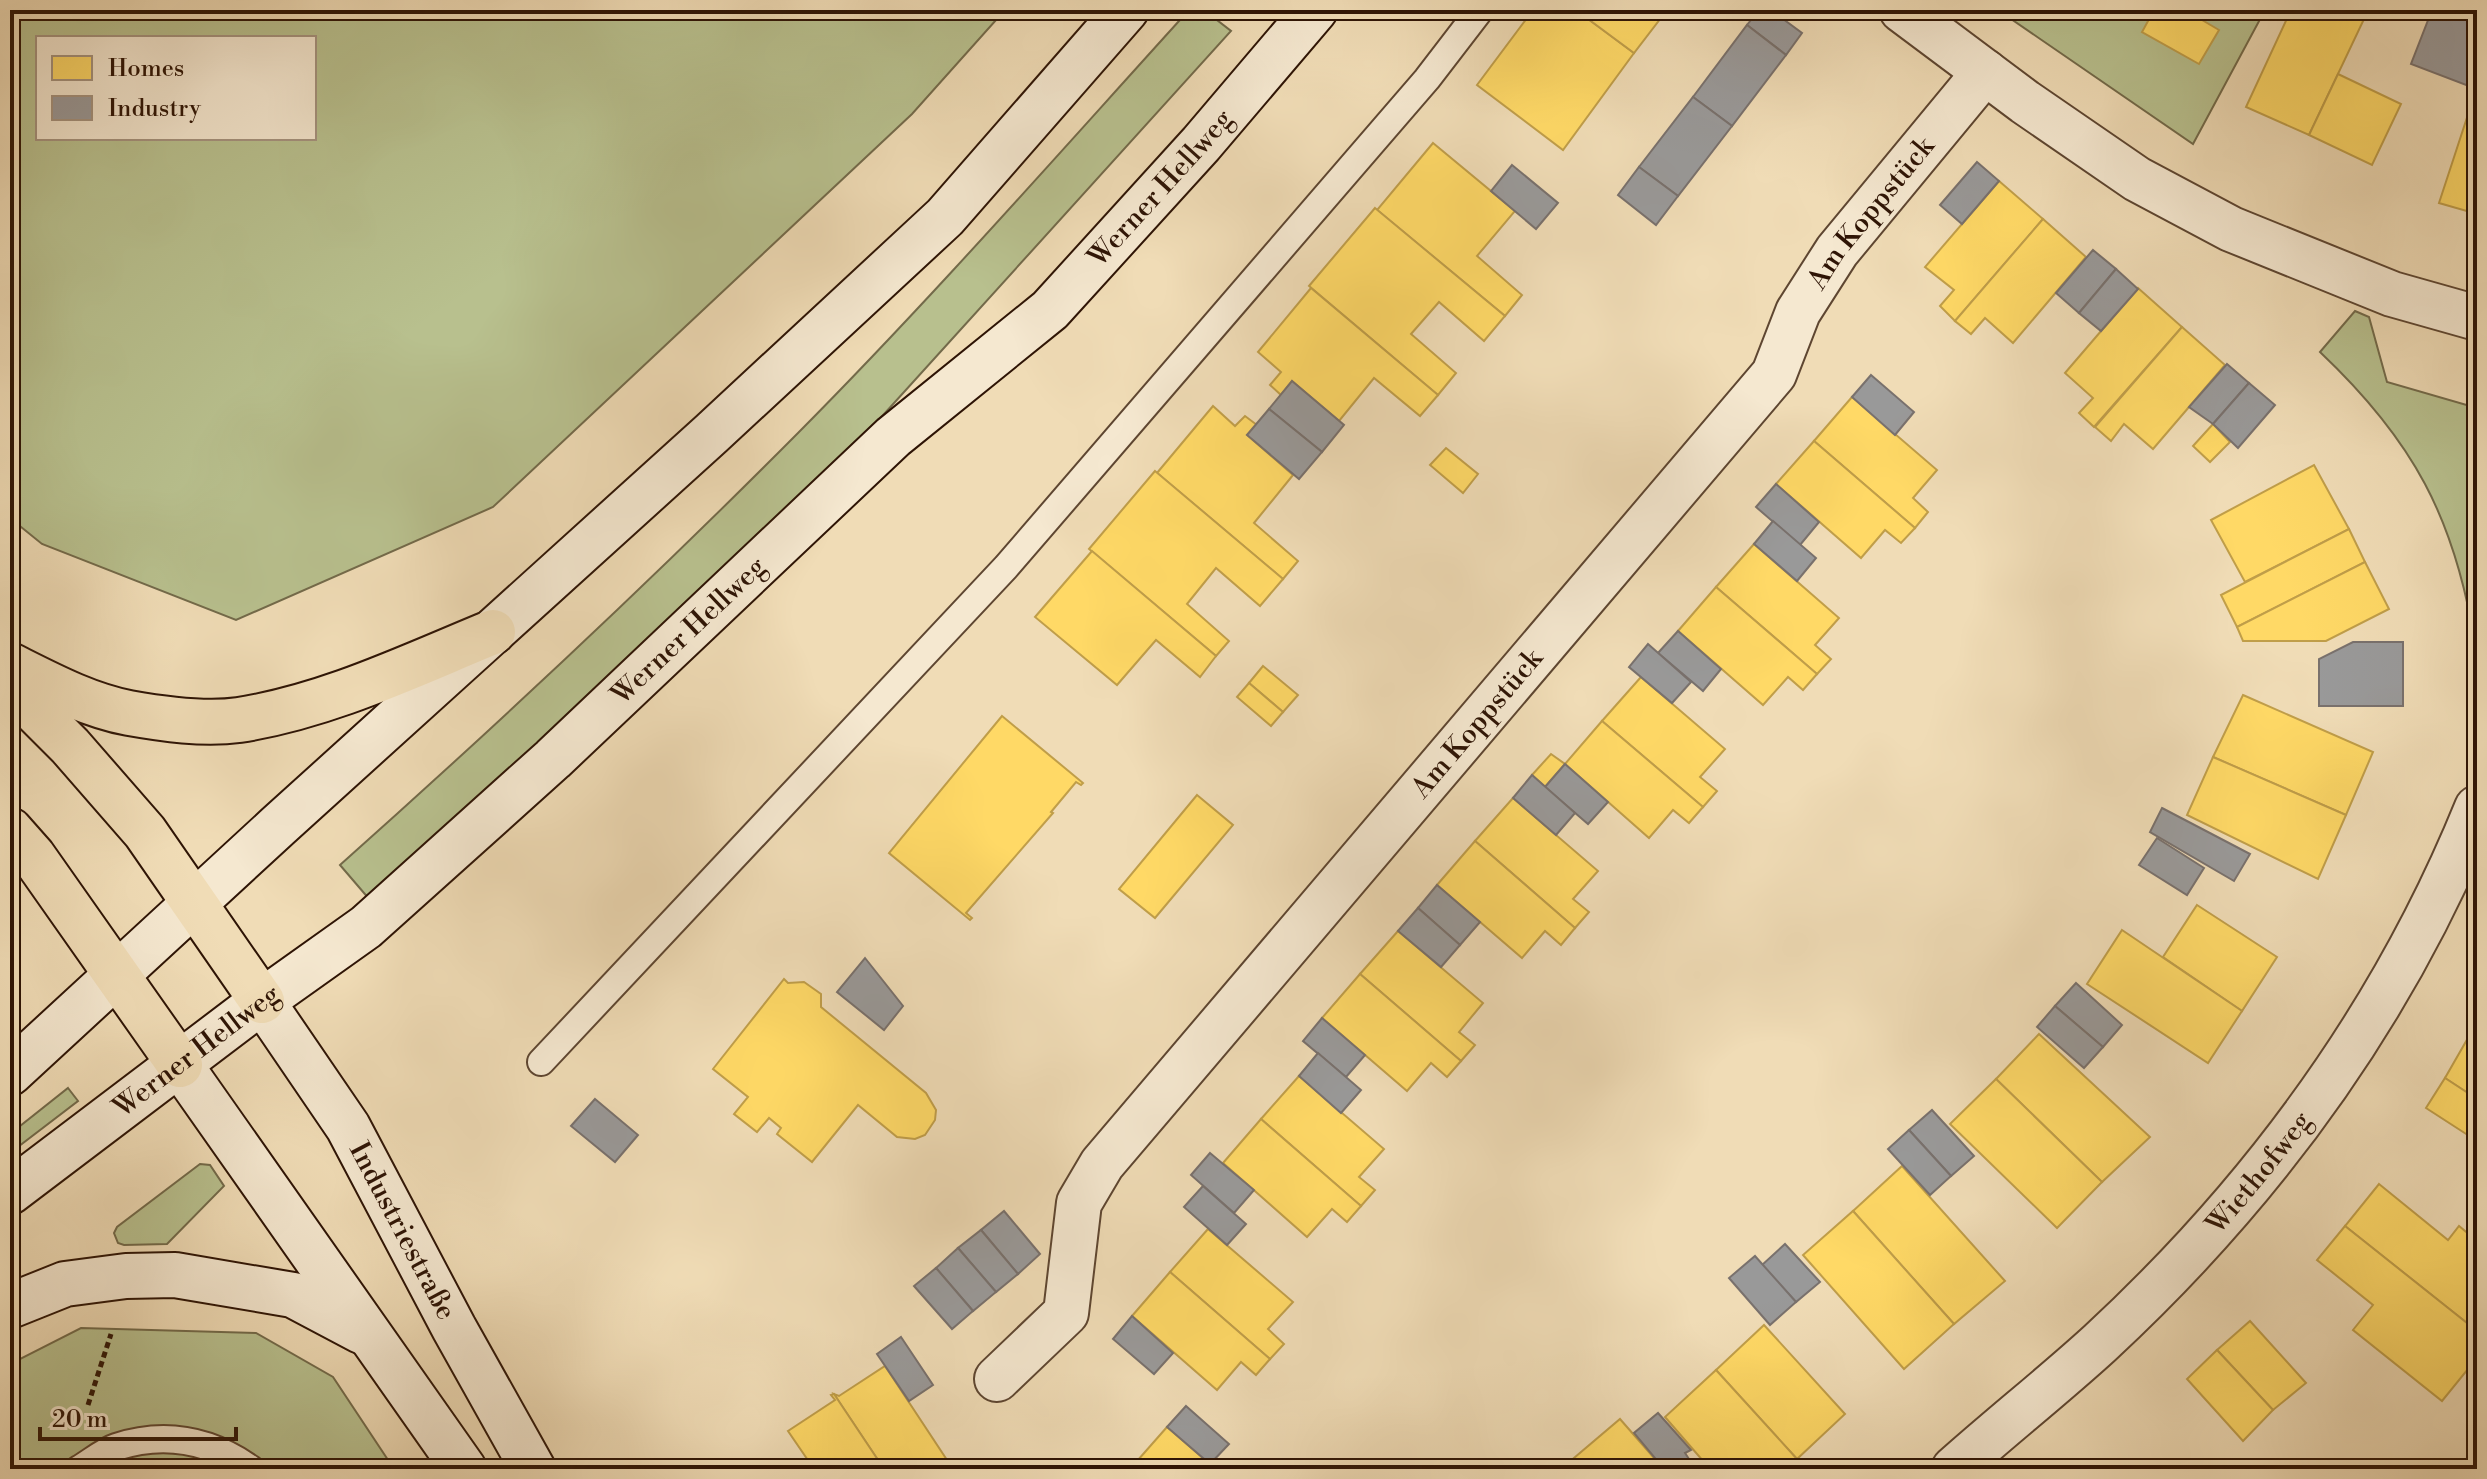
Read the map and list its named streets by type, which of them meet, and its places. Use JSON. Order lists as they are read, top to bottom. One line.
{"streets":{"street":["Werner Hellweg","Am Koppstück","Wiethofweg","Industriestraße"]},"crossings":[["Werner Hellweg","Industriestraße"]],"legend":["Homes","Industry"],"scale_bar":"20 m"}
